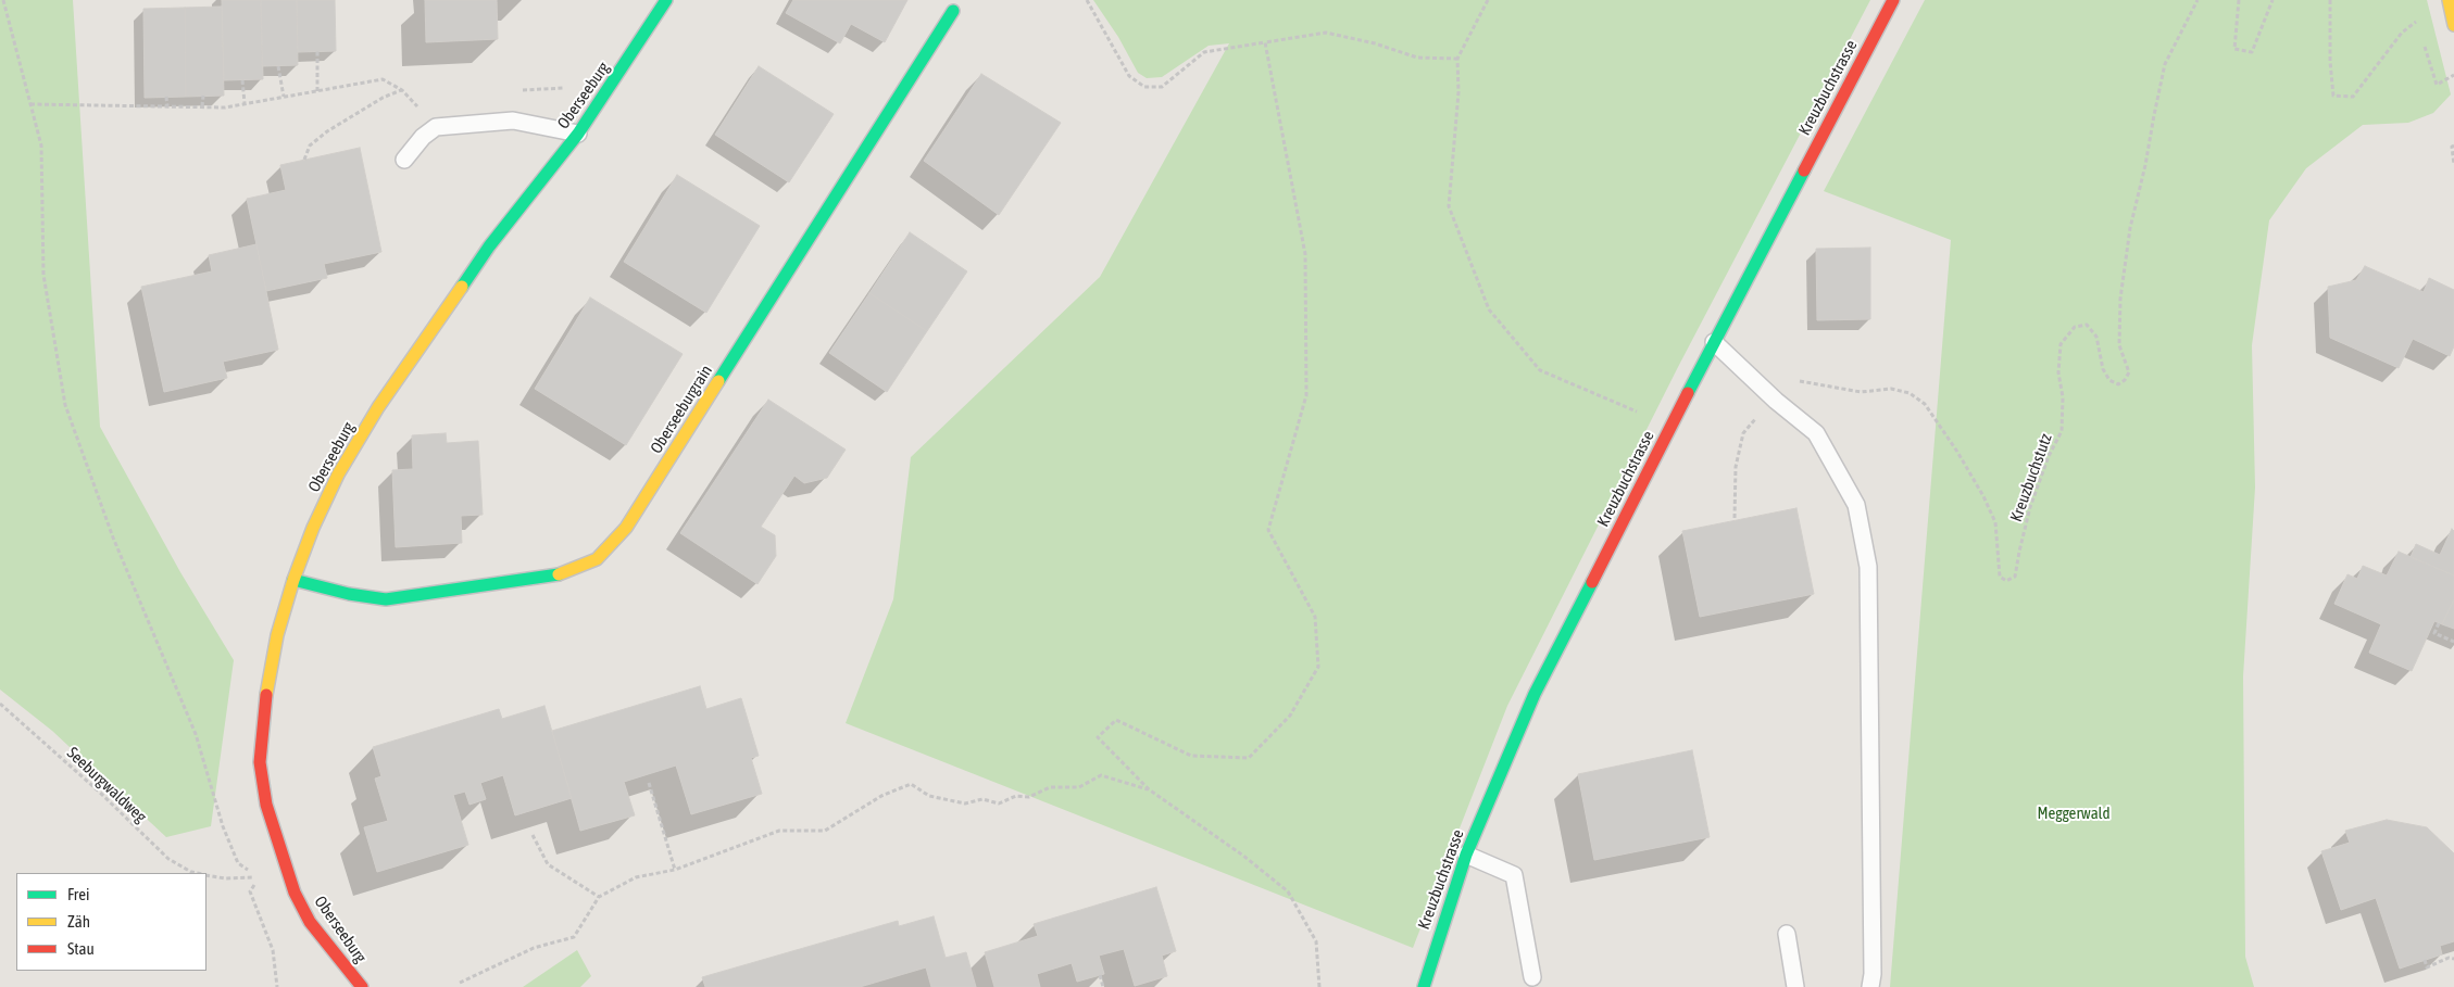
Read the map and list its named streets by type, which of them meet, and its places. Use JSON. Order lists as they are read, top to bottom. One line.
{"streets":{"street":["Kreuzbuchstrasse","Oberseeburg","Oberseeburgrain"],"path":["Kreuzbuchstutz","Seeburgwaldweg"]},"crossings":[["Oberseeburg","Oberseeburgrain"]],"parks":["Meggerwald"],"legend":["Frei","Zäh","Stau"]}
